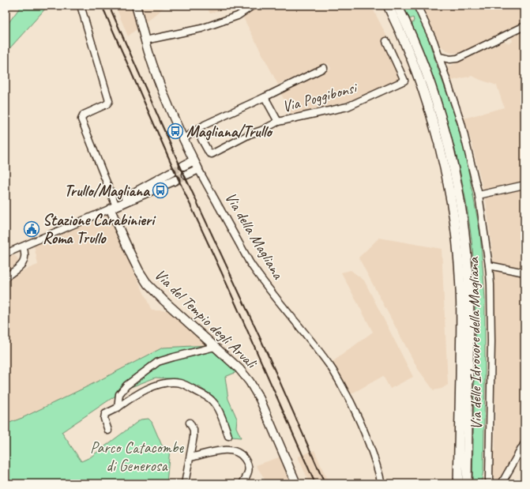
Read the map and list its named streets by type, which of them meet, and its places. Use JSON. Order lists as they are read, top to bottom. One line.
{"streets":{"main road":["Via della Magliana","Via del Tempio degli Arvali"],"street":["Via Poggibonsi","Via delle Idrovore della Magliana"]},"crossings":[["Via Poggibonsi","Via della Magliana"]],"parks":["Parco Catacombe di Generosa"],"places":{"bus stop":["Magliana/Trullo","Trullo/Magliana"],"public building":["Stazione Carabinieri Roma Trullo"]}}
